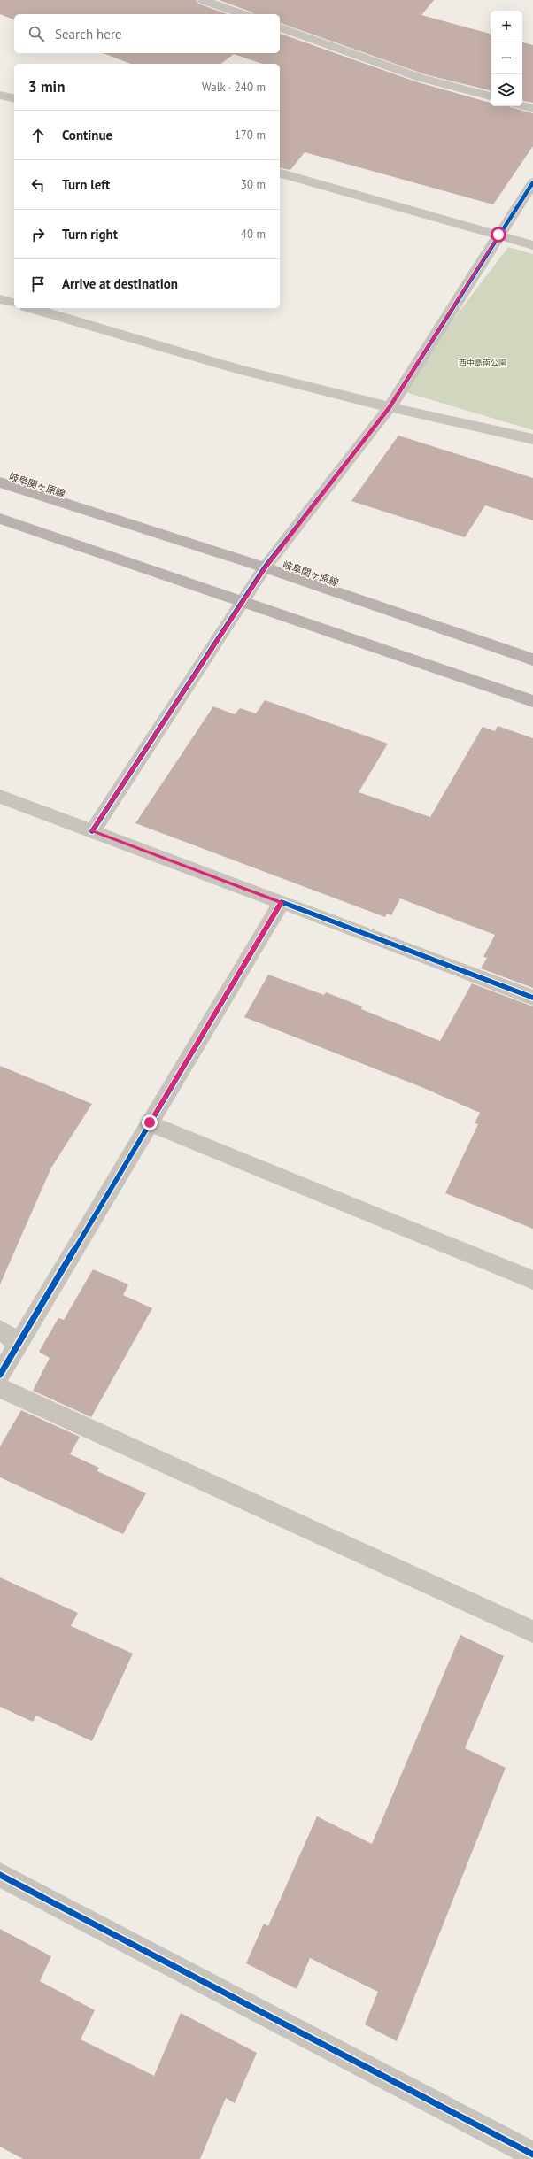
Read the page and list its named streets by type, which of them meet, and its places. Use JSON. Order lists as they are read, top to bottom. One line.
{"streets":{"main road":["岐阜関ヶ原線"]},"parks":["西中島南公園"],"page":{"map_buttons":["+","−"],"search":"Search here","heading":["3 min","Walk · 240 m"],"list":[["Continue","170 m"],["Turn left","30 m"],["Turn right","40 m"],"Arrive at destination"]}}
